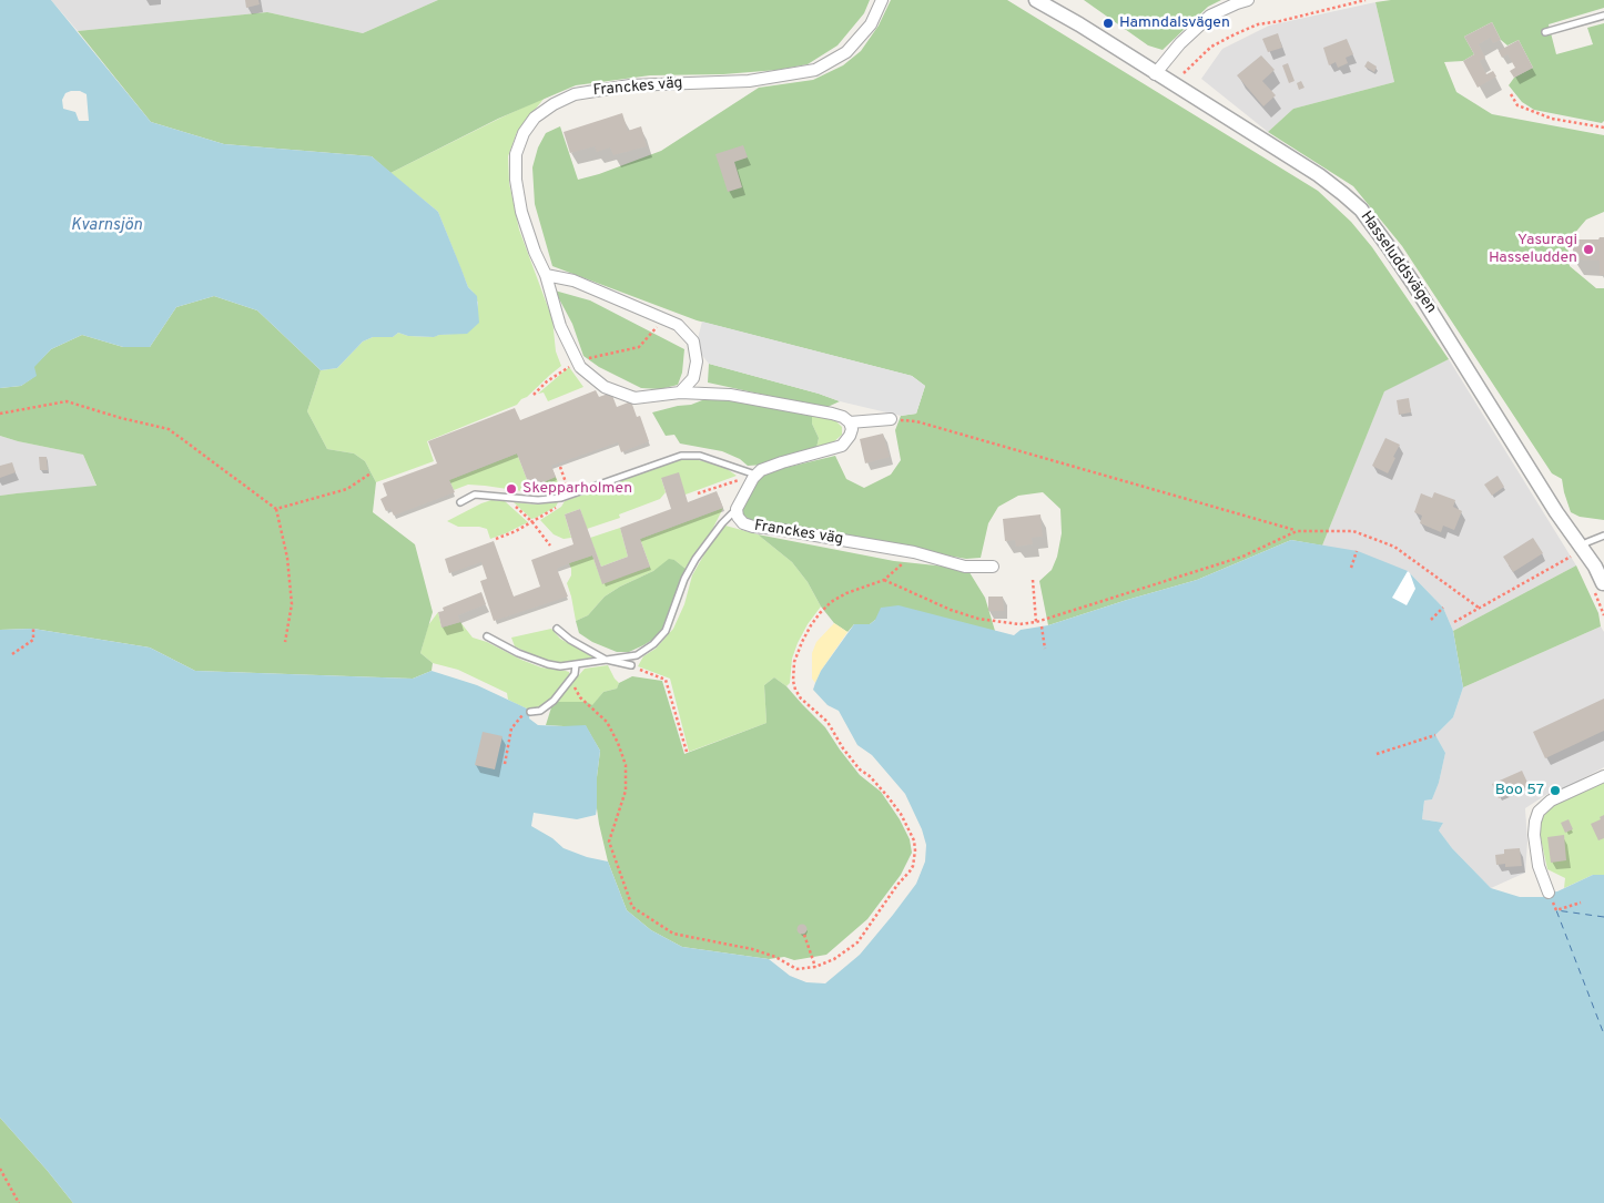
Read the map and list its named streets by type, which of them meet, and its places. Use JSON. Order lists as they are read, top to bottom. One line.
{"streets":{"street":["Franckes väg","Hasseluddsvägen"]},"water":["Kvarnsjön"],"places":["Hamndalsvägen","Yasuragi Hasseludden","Skepparholmen","Boo 57"]}
